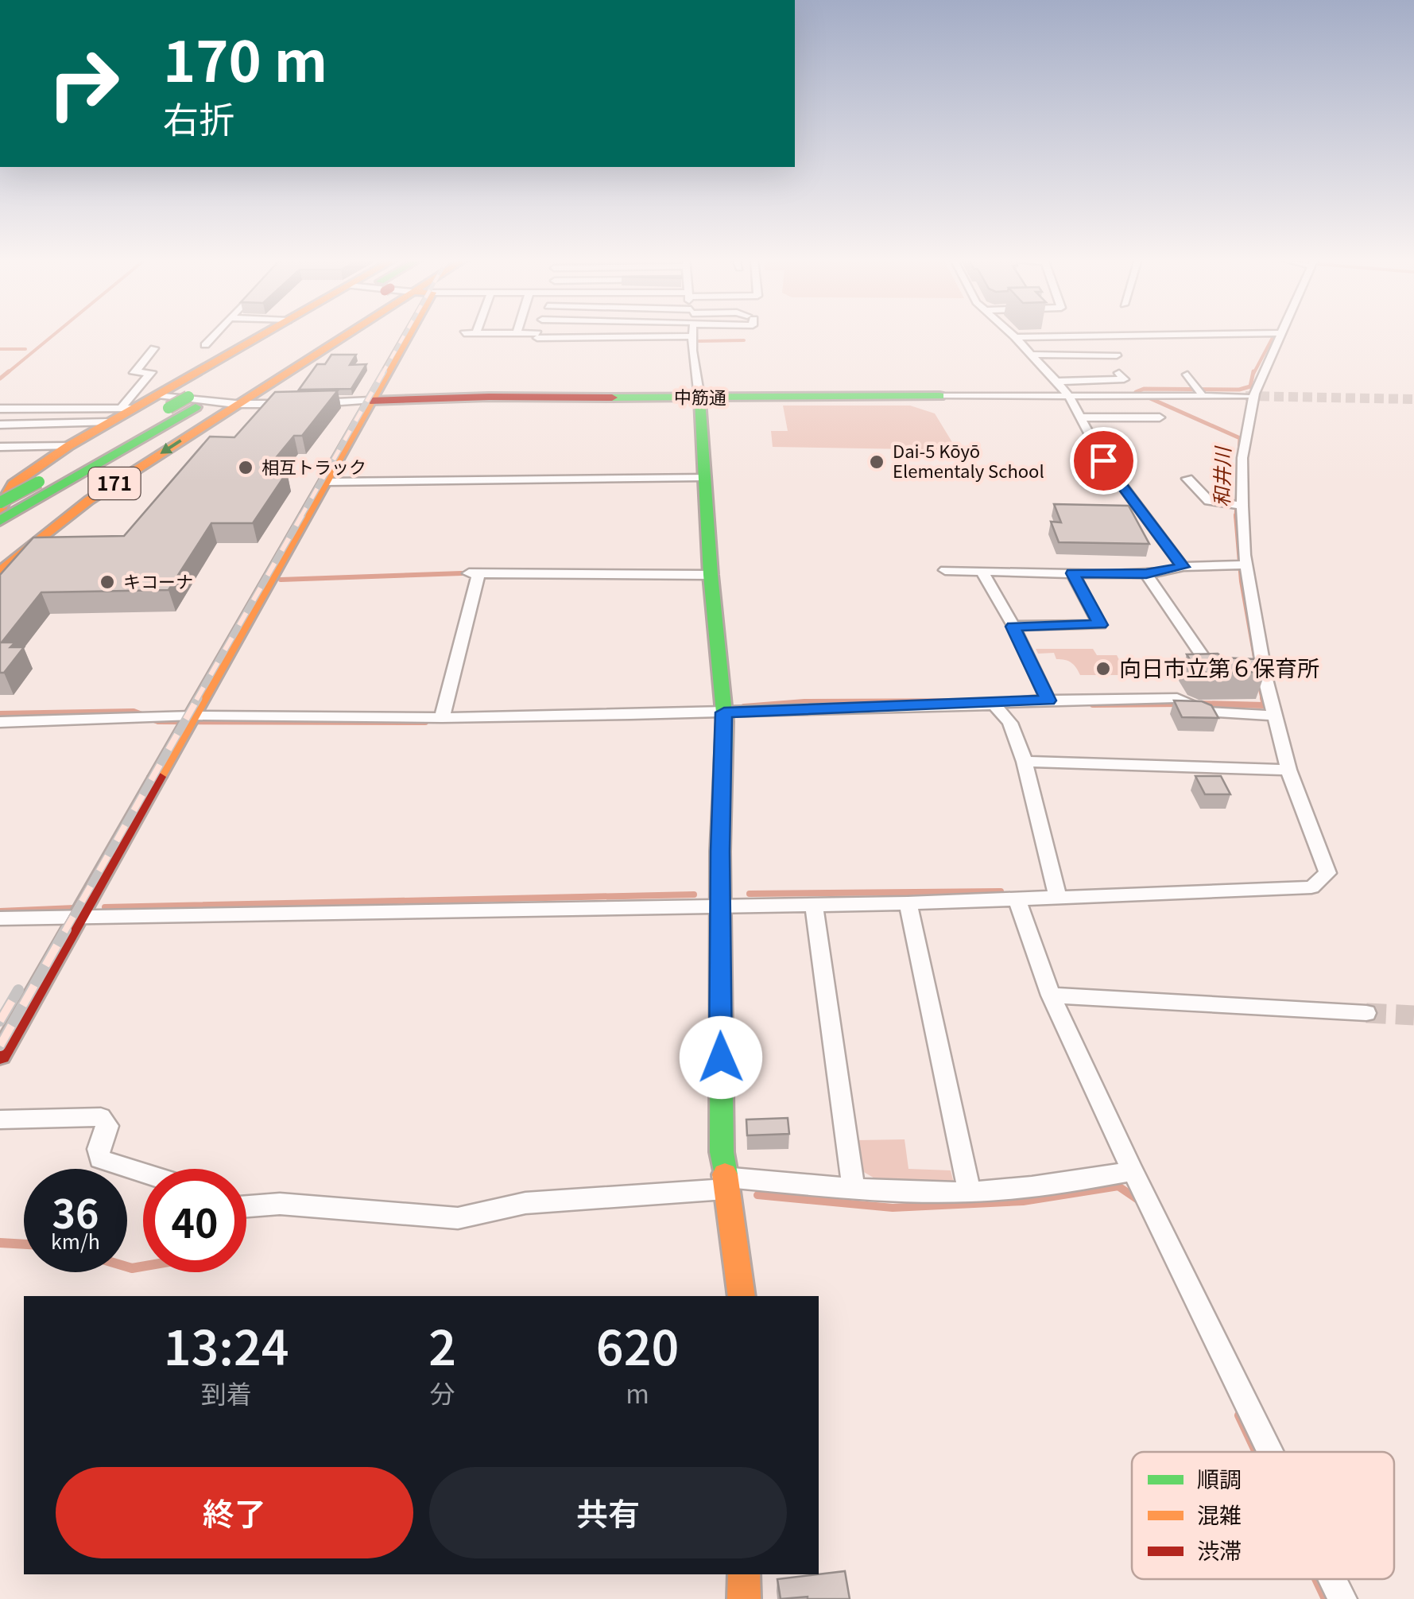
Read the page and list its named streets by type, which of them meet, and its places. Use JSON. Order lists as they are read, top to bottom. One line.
{"streets":{"main road":["中筋通","171"]},"water":["和井川"],"places":["Dai-5 Kōyō Elementaly School","相互トラック","キコーナ","向日市立第６保育所"],"legend":["順調","混雑","渋滞"],"page":{"turn":["170 m","右折"],"speed":"36 km/h","limit":"40","eta":["13:24","到着","2","分","620","m"],"buttons":["終了","共有"]}}
